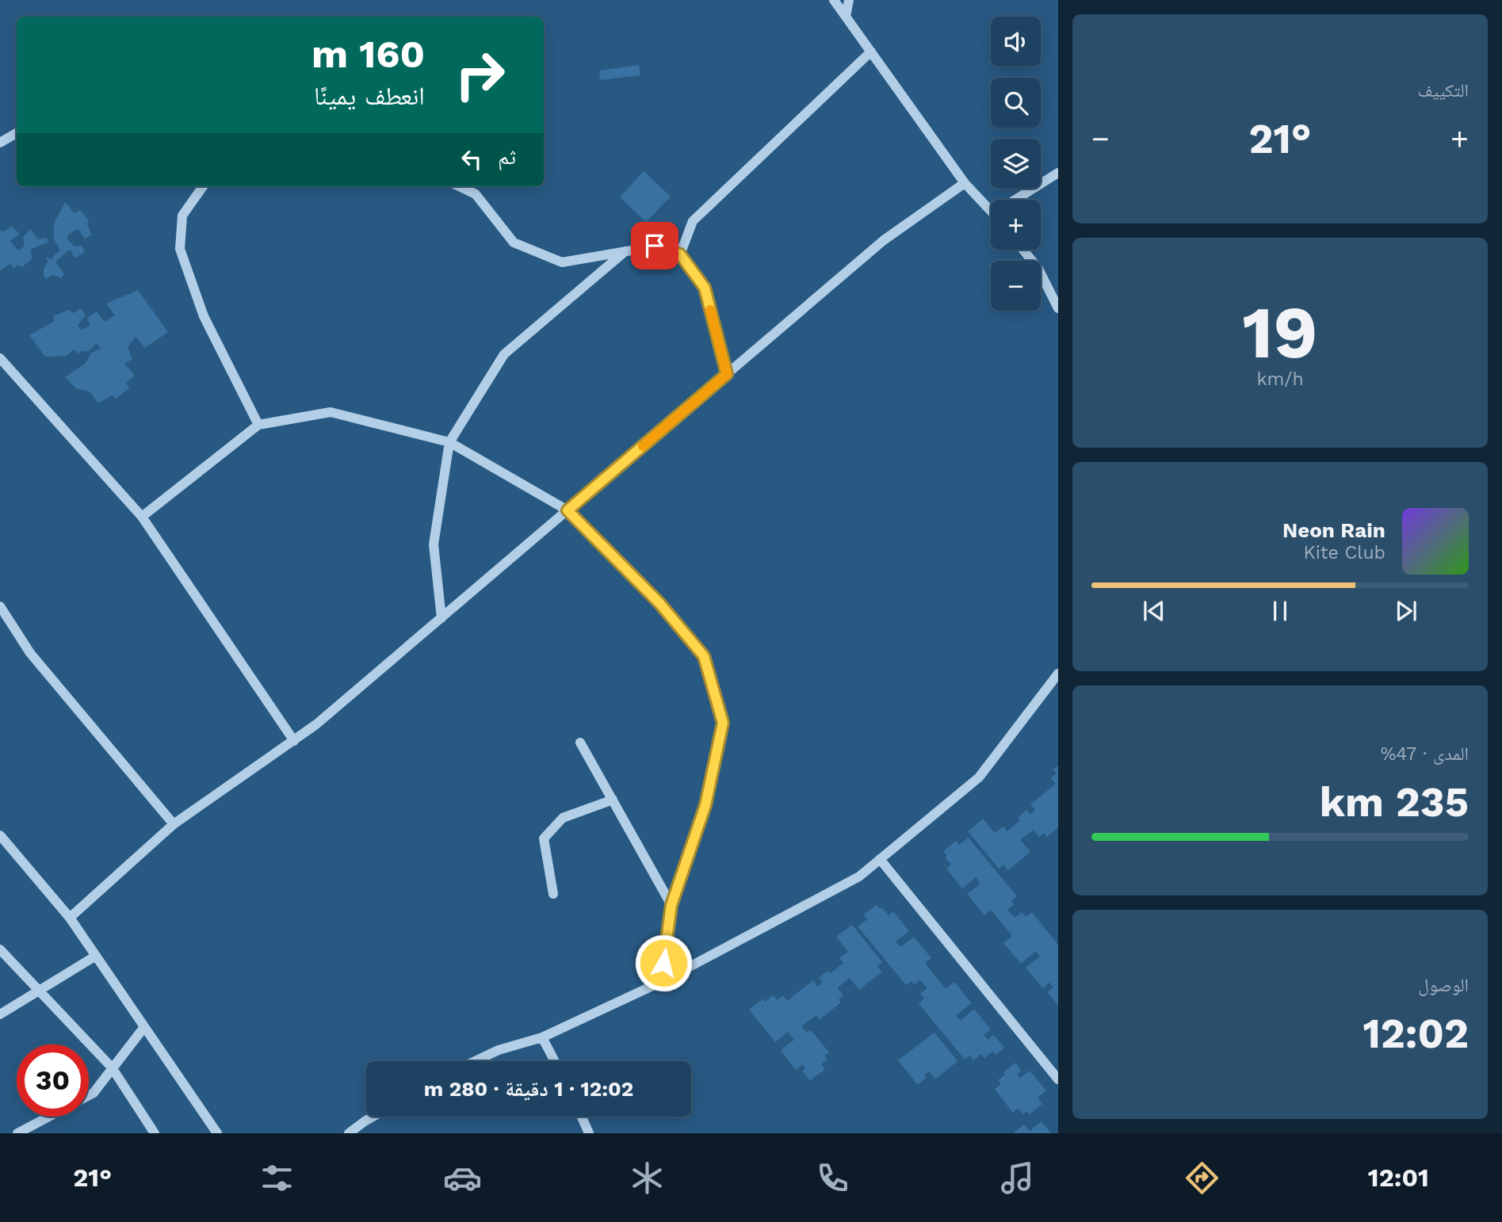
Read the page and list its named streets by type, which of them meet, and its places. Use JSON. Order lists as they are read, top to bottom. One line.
{"page":{"tile":["التكييف",["19","km/h"],["المدى · 47%","235 km"],["الوصول","12:02"]],"map_buttons":["+","−"],"turn":["160 m","انعطف يمينًا"],"heat":["−","21°","+"],"then":"ثم","song":["Neon Rain","Kite Club"],"limit":"30","trip":"12:02 · 1 دقيقة · 280 m","tabs":["12:01","21°"]}}
